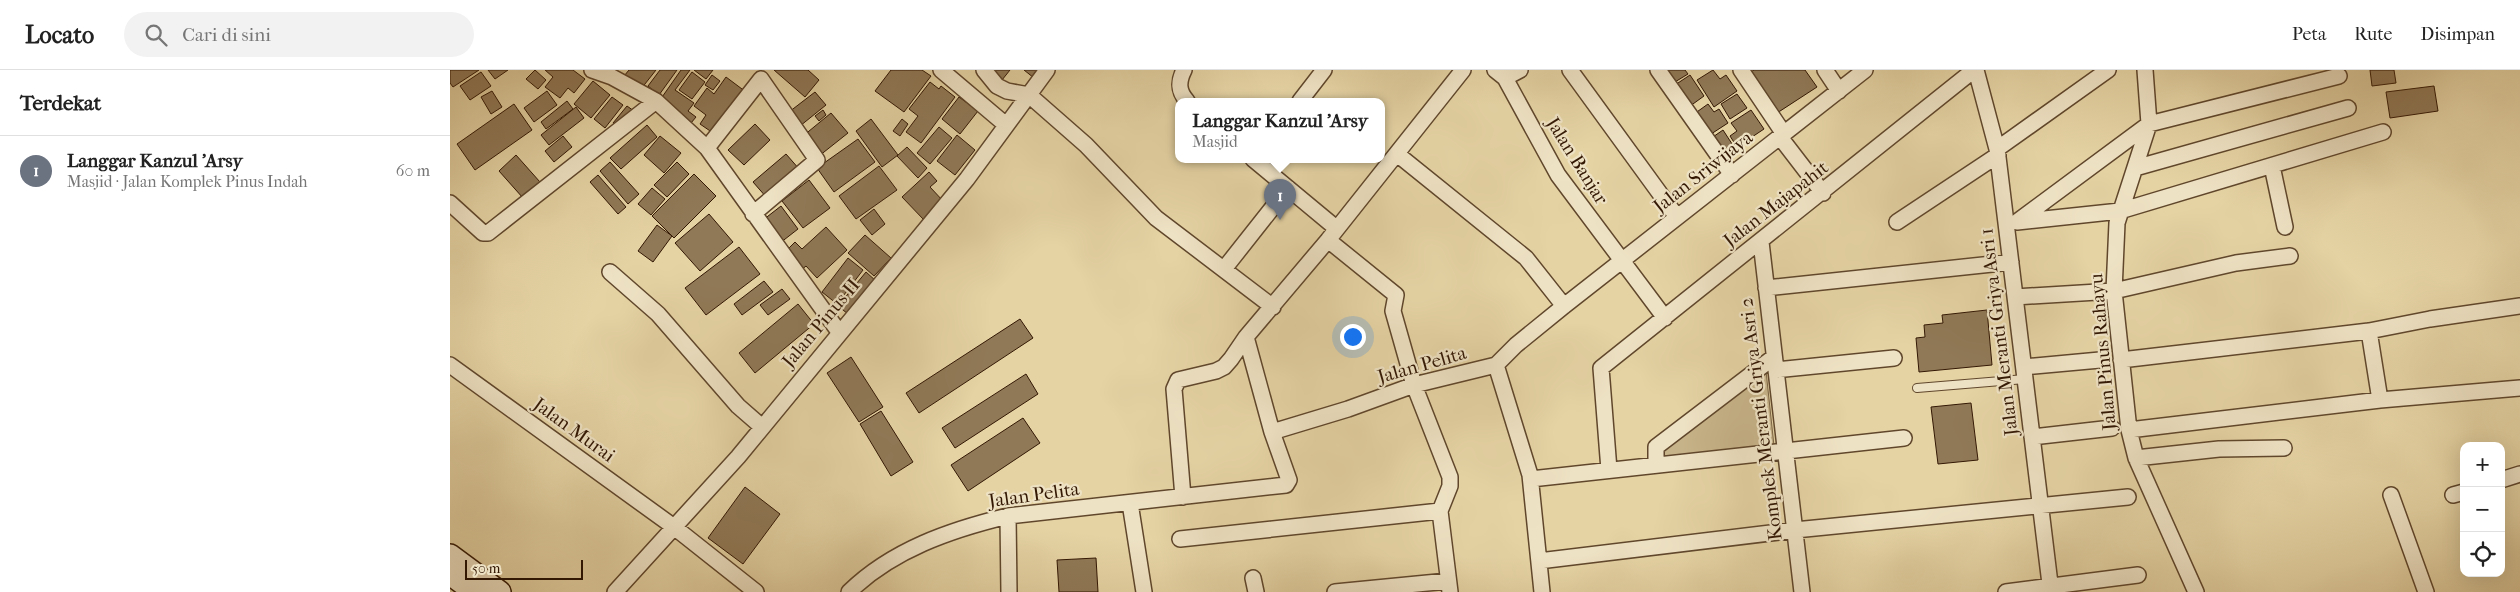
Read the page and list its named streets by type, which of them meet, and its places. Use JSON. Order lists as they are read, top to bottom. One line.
{"streets":{"street":["Jalan Banjar","Jalan Sriwijaya","Jalan Majapahit","Jalan Pinus II","Jalan Meranti Griya Asri 1","Jalan Pinus Rahayu","Jalan Pelita","Komplek Meranti Griya Asri 2","Jalan Murai"]},"crossings":[["Jalan Banjar","Jalan Sriwijaya"],["Jalan Banjar","Jalan Majapahit"],["Jalan Sriwijaya","Jalan Pelita"],["Jalan Majapahit","Jalan Meranti Griya Asri 1"],["Jalan Majapahit","Komplek Meranti Griya Asri 2"],["Jalan Pinus II","Jalan Murai"]],"scale_bar":"50 m","page":{"header":"Locato","search":"Cari di sini","nav":["Peta","Rute","Disimpan"],"heading":"Terdekat","popup":["Langgar Kanzul 'Arsy","Masjid"],"list":[{"mark":"1","name":"Langgar Kanzul 'Arsy","note":"Masjid · Jalan Komplek Pinus Indah","value":"60 m"}],"pins":"1","map_buttons":["+","−"],"scale":"50 m"}}
